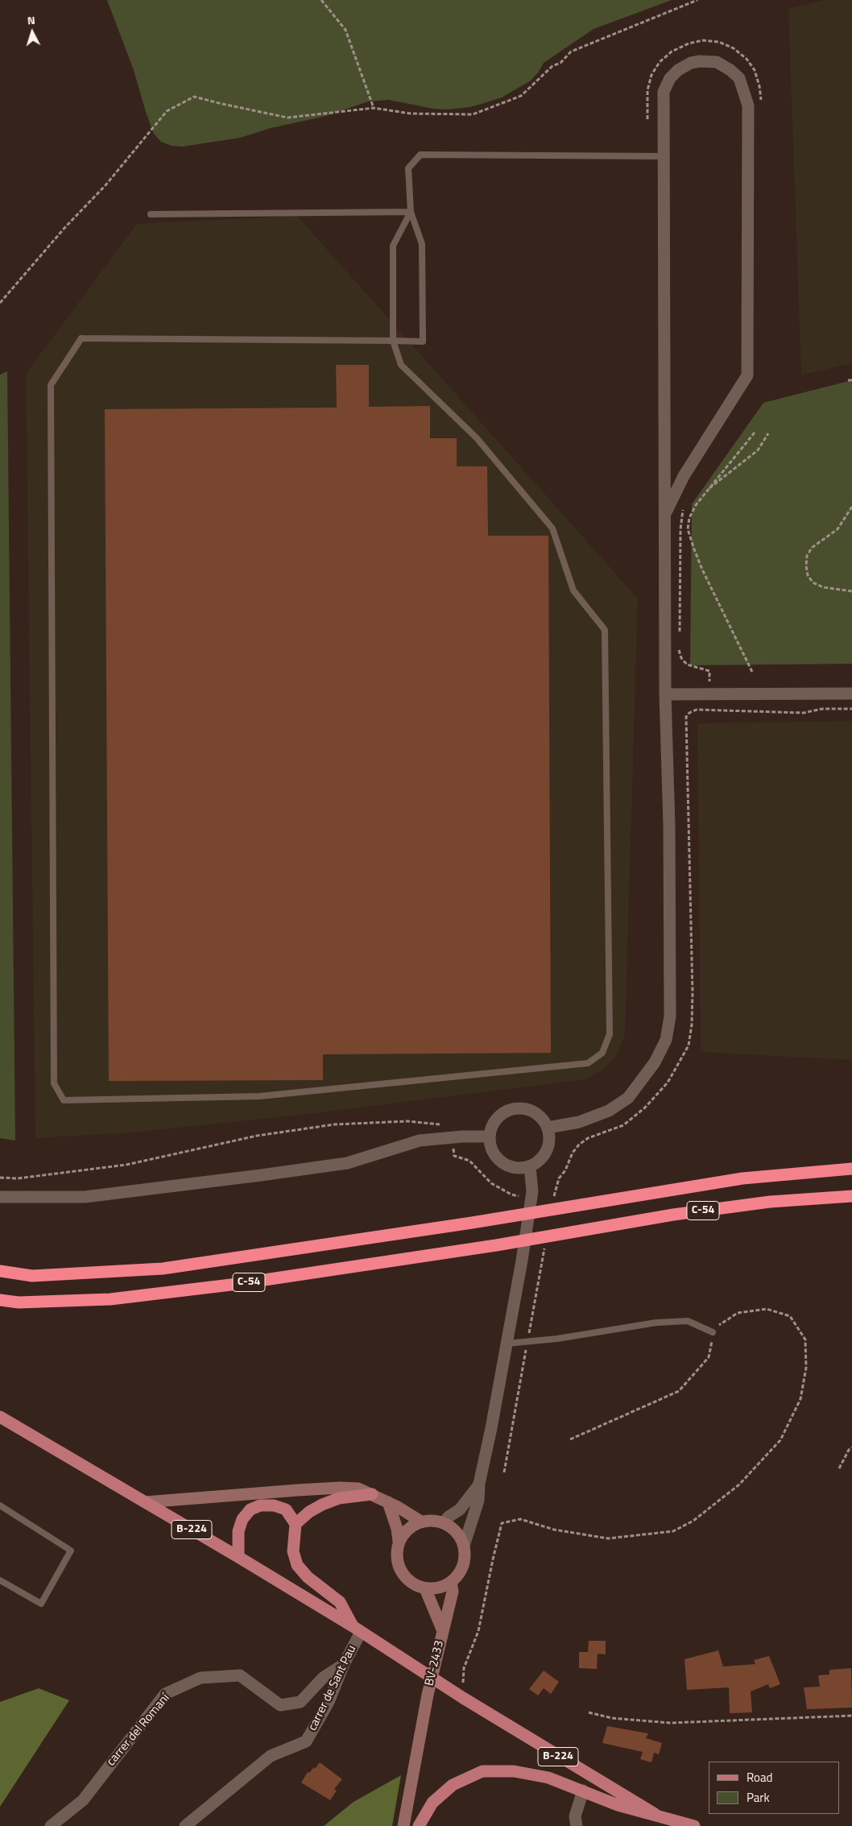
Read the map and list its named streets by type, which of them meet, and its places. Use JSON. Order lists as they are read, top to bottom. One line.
{"streets":{"highway":["C-54"],"main road":["B-224","BV-2433"],"street":["carrer de Sant Pau","carrer del Romaní"]},"crossings":[["B-224","carrer de Sant Pau"],["carrer de Sant Pau","carrer del Romaní"]],"legend":["Road","Park"],"north":"top"}
